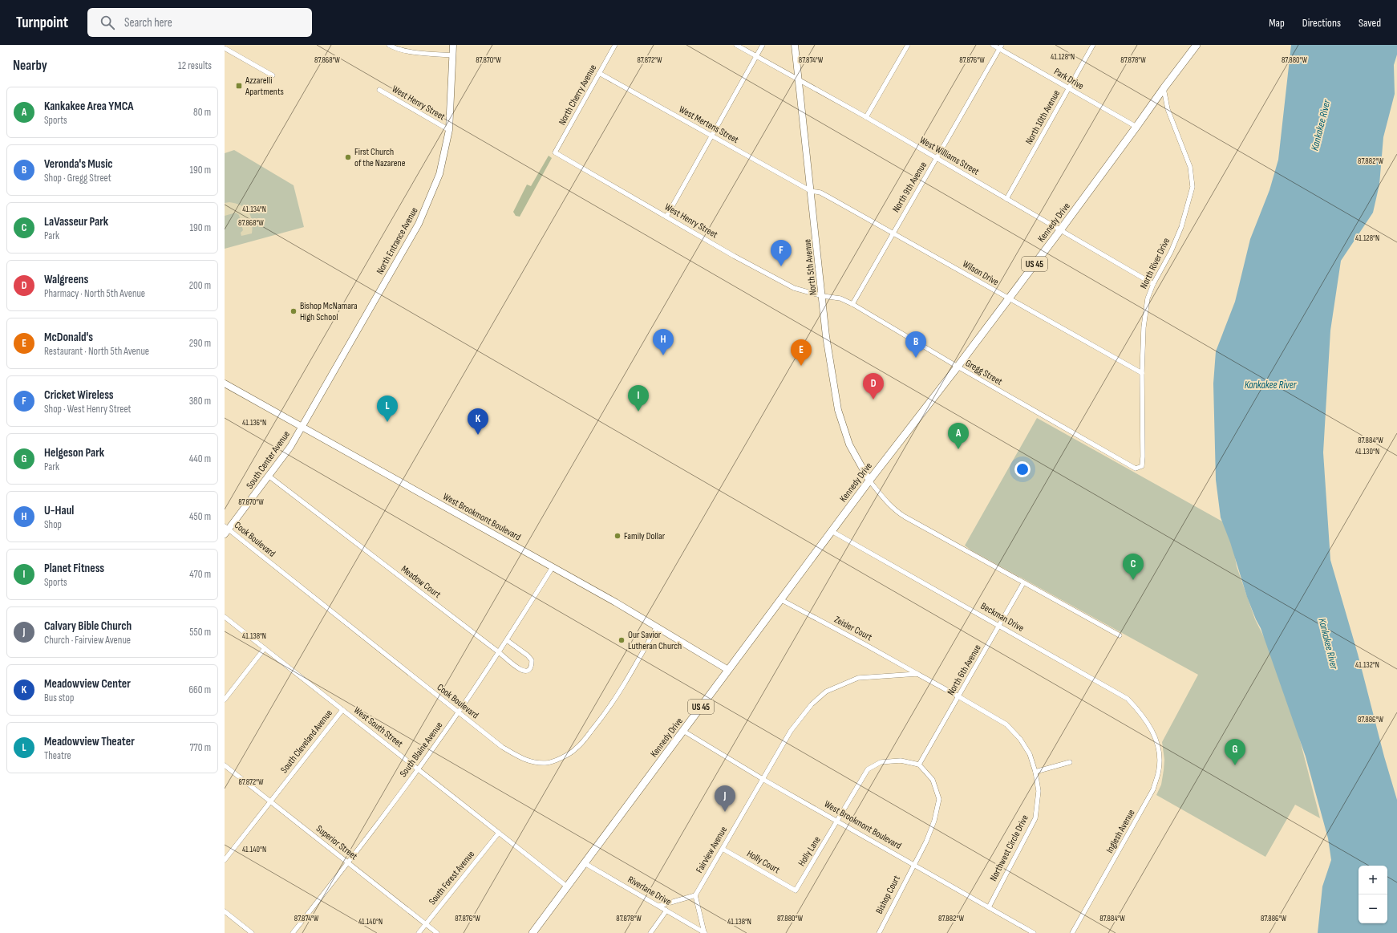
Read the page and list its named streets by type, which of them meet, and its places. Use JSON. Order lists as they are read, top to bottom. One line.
{"streets":{"main road":["Kennedy Drive","North Entrance Avenue","US 45","North 5th Avenue","South Center Avenue","West Brookmont Boulevard"],"street":["Park Drive","North Cherry Avenue","West Henry Street","North 10th Avenue","West Mertens Street","West Williams Street","North 9th Avenue","North River Drive","Wilson Drive","Gregg Street","Cook Boulevard","Meadow Court","Beckman Drive","Zeisler Court","North 6th Avenue","West South Street","South Cleveland Avenue","South Blaine Avenue","Inglesh Avenue","Superior Street","Northwest Circle Drive","Fairview Avenue","Holly Lane","Holly Court","South Forest Avenue","Riverlane Drive","Bishop Court"]},"crossings":[["Park Drive","North 10th Avenue"],["Park Drive","North 9th Avenue"],["Park Drive","Kennedy Drive"],["North Cherry Avenue","West Henry Street"],["North Cherry Avenue","West Mertens Street"],["West Henry Street","North Entrance Avenue"],["West Henry Street","North 5th Avenue"],["West Henry Street","Gregg Street"],["North 10th Avenue","West Williams Street"],["West Mertens Street","North 5th Avenue"],["West Mertens Street","Wilson Drive"],["West Williams Street","North 9th Avenue"],["West Williams Street","Kennedy Drive"],["West Williams Street","North River Drive"],["West Williams Street","North 5th Avenue"],["North 9th Avenue","Wilson Drive"],["North 9th Avenue","Gregg Street"],["Kennedy Drive","North River Drive"],["Kennedy Drive","North 5th Avenue"],["Kennedy Drive","Wilson Drive"],["Kennedy Drive","Gregg Street"],["Kennedy Drive","West Brookmont Boulevard"],["Kennedy Drive","Beckman Drive"],["Kennedy Drive","Zeisler Court"],["Kennedy Drive","West South Street"],["Kennedy Drive","Riverlane Drive"],["North Entrance Avenue","South Center Avenue"],["North Entrance Avenue","West Brookmont Boulevard"],["North River Drive","Wilson Drive"],["North River Drive","Gregg Street"],["North 5th Avenue","Wilson Drive"],["North 5th Avenue","Gregg Street"],["South Center Avenue","West Brookmont Boulevard"],["South Center Avenue","Cook Boulevard"],["South Center Avenue","Meadow Court"],["West Brookmont Boulevard","Cook Boulevard"],["West Brookmont Boulevard","North 6th Avenue"],["West Brookmont Boulevard","South Blaine Avenue"],["West Brookmont Boulevard","Northwest Circle Drive"],["West Brookmont Boulevard","Fairview Avenue"],["West Brookmont Boulevard","Holly Lane"],["West Brookmont Boulevard","Bishop Court"],["Cook Boulevard","South Blaine Avenue"],["Meadow Court","South Blaine Avenue"],["Beckman Drive","North 6th Avenue"],["Beckman Drive","Inglesh Avenue"],["Zeisler Court","North 6th Avenue"],["Zeisler Court","Northwest Circle Drive"],["Zeisler Court","Fairview Avenue"],["North 6th Avenue","Northwest Circle Drive"],["North 6th Avenue","Holly Lane"],["North 6th Avenue","Bishop Court"],["West South Street","South Cleveland Avenue"],["West South Street","South Blaine Avenue"],["West South Street","South Forest Avenue"],["South Cleveland Avenue","Superior Street"],["South Blaine Avenue","Superior Street"],["Superior Street","South Forest Avenue"],["Fairview Avenue","Holly Court"],["Holly Lane","Holly Court"],["Holly Lane","Bishop Court"]],"water":["Kankakee River"],"places":{"transit":["Azzarelli Apartments"],"other":["First Church of the Nazarene","Bishop McNamara High School","Family Dollar","Our Savior Lutheran Church"]},"page":{"header":"Turnpoint","search":"Search here","nav":["Map","Directions","Saved"],"heading":["Nearby","12 results"],"list":[{"mark":"A","name":"Kankakee Area YMCA","note":"Sports","value":"80 m"},{"mark":"B","name":"Veronda's Music","note":"Shop · Gregg Street","value":"190 m"},{"mark":"C","name":"LaVasseur Park","note":"Park","value":"190 m"},{"mark":"D","name":"Walgreens","note":"Pharmacy · North 5th Avenue","value":"200 m"},{"mark":"E","name":"McDonald's","note":"Restaurant · North 5th Avenue","value":"290 m"},{"mark":"F","name":"Cricket Wireless","note":"Shop · West Henry Street","value":"380 m"},{"mark":"G","name":"Helgeson Park","note":"Park","value":"440 m"},{"mark":"H","name":"U-Haul","note":"Shop","value":"450 m"},{"mark":"I","name":"Planet Fitness","note":"Sports","value":"470 m"},{"mark":"J","name":"Calvary Bible Church","note":"Church · Fairview Avenue","value":"550 m"},{"mark":"K","name":"Meadowview Center","note":"Bus stop","value":"660 m"},{"mark":"L","name":"Meadowview Theater","note":"Theatre","value":"770 m"}],"pins":["F","H","B","E","D","I","L","K","A","C","G","J"],"map_buttons":["+","−"]},"coordinates":["41.128°N","87.868°W","87.870°W","87.872°W","87.874°W","87.876°W","87.878°W","87.880°W","87.882°W","41.134°N","41.136°N","87.884°W","41.130°N","41.138°N","41.132°N","87.886°W","41.140°N"]}
